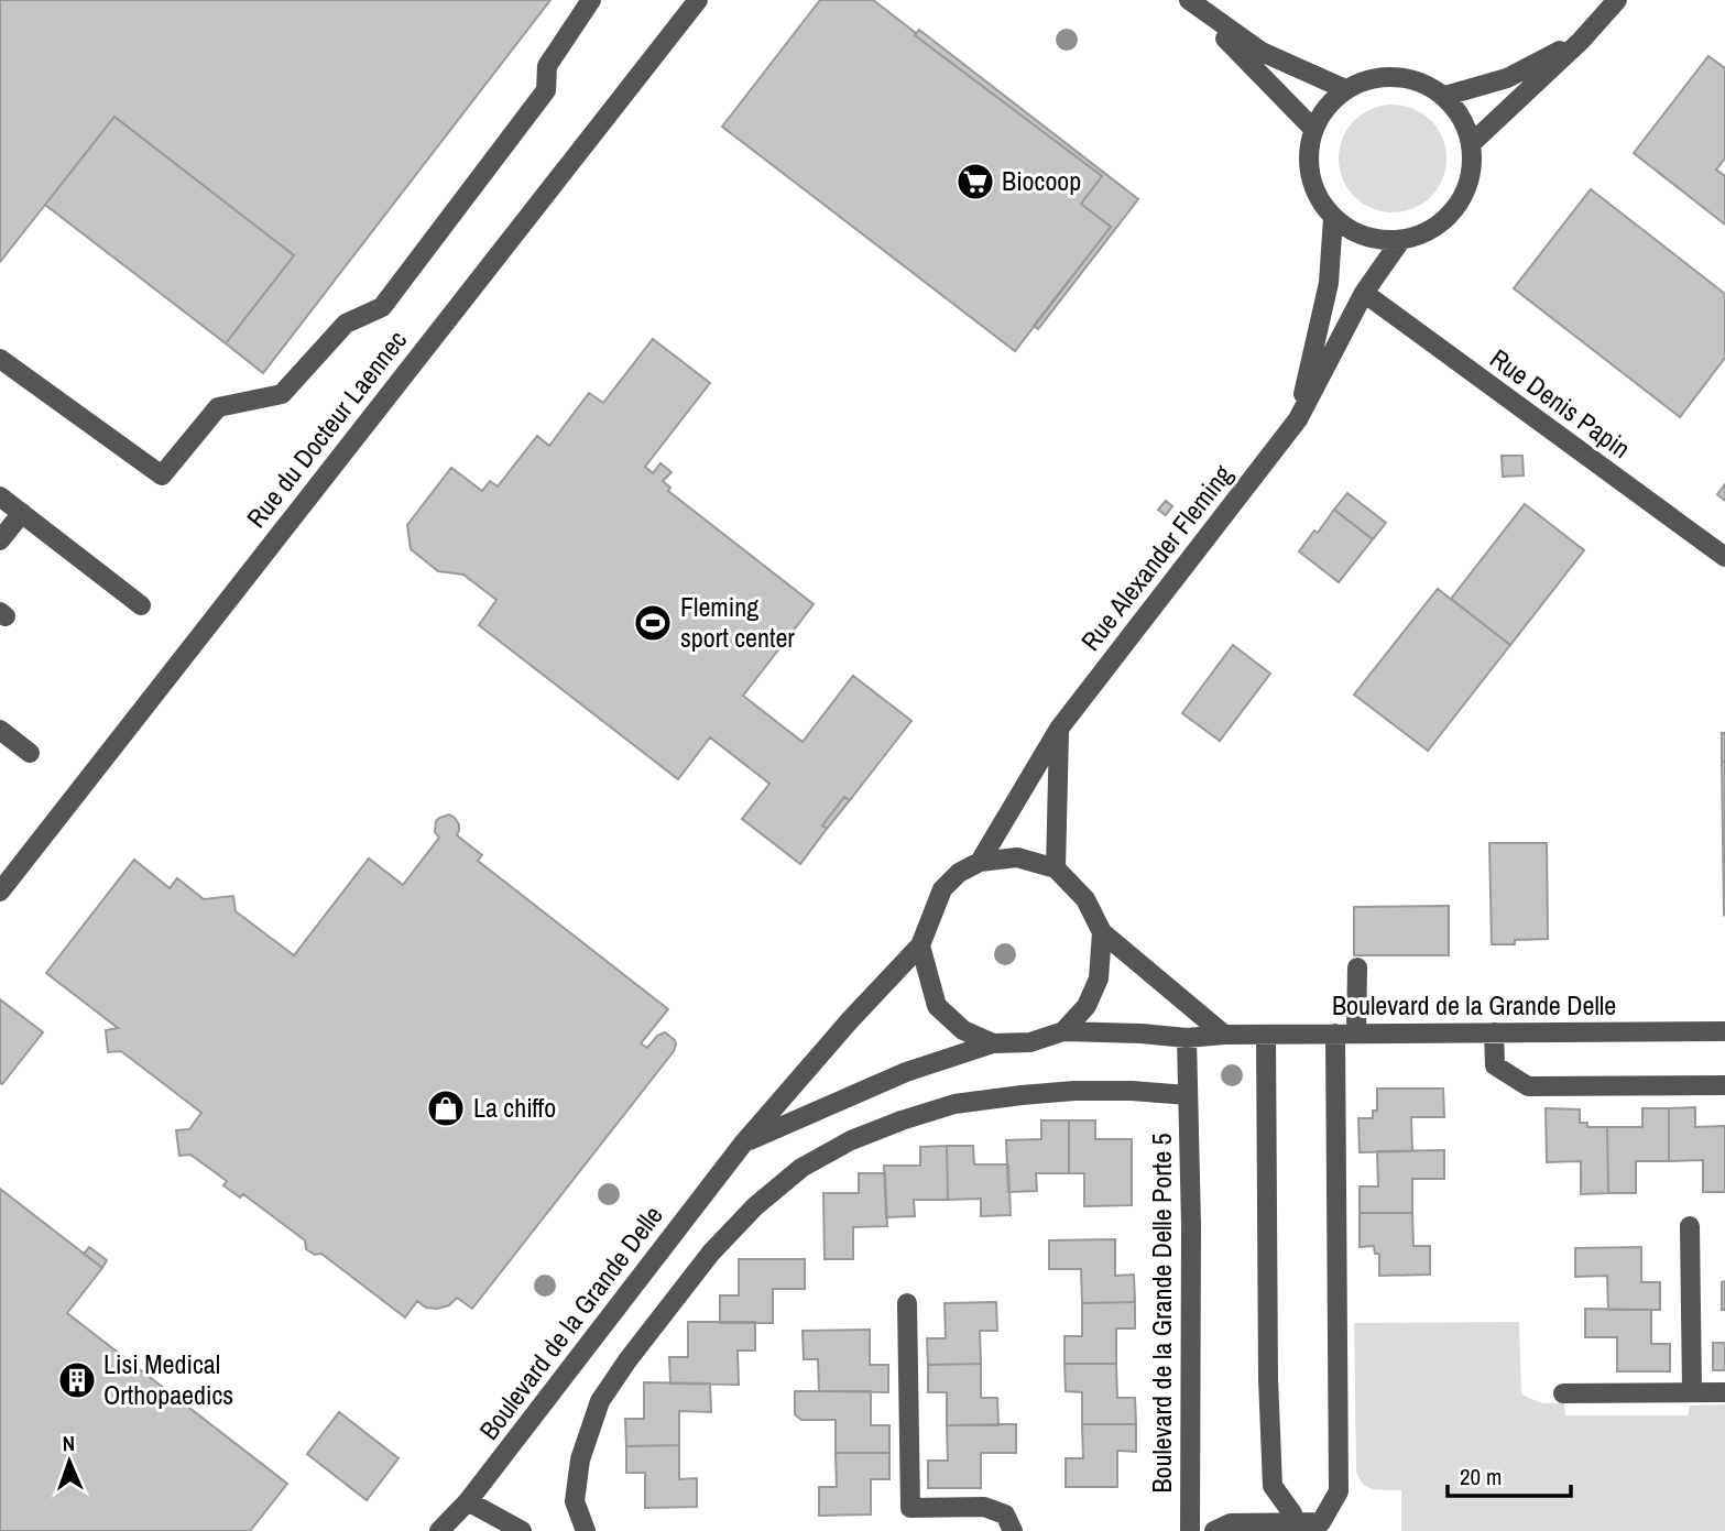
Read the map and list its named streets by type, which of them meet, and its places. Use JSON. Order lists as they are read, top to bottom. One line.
{"streets":{"street":["Rue Denis Papin","Rue du Docteur Laennec","Rue Alexander Fleming","Boulevard de la Grande Delle","Boulevard de la Grande Delle Porte 5"]},"crossings":[["Rue Denis Papin","Rue Alexander Fleming"],["Rue Alexander Fleming","Boulevard de la Grande Delle"],["Boulevard de la Grande Delle","Boulevard de la Grande Delle Porte 5"]],"places":{"supermarket":["Biocoop"],"sports":["Fleming sport center"],"shop":["La chiffo"],"building":["Lisi Medical Orthopaedics"]},"scale_bar":"20 m","north":"top"}
